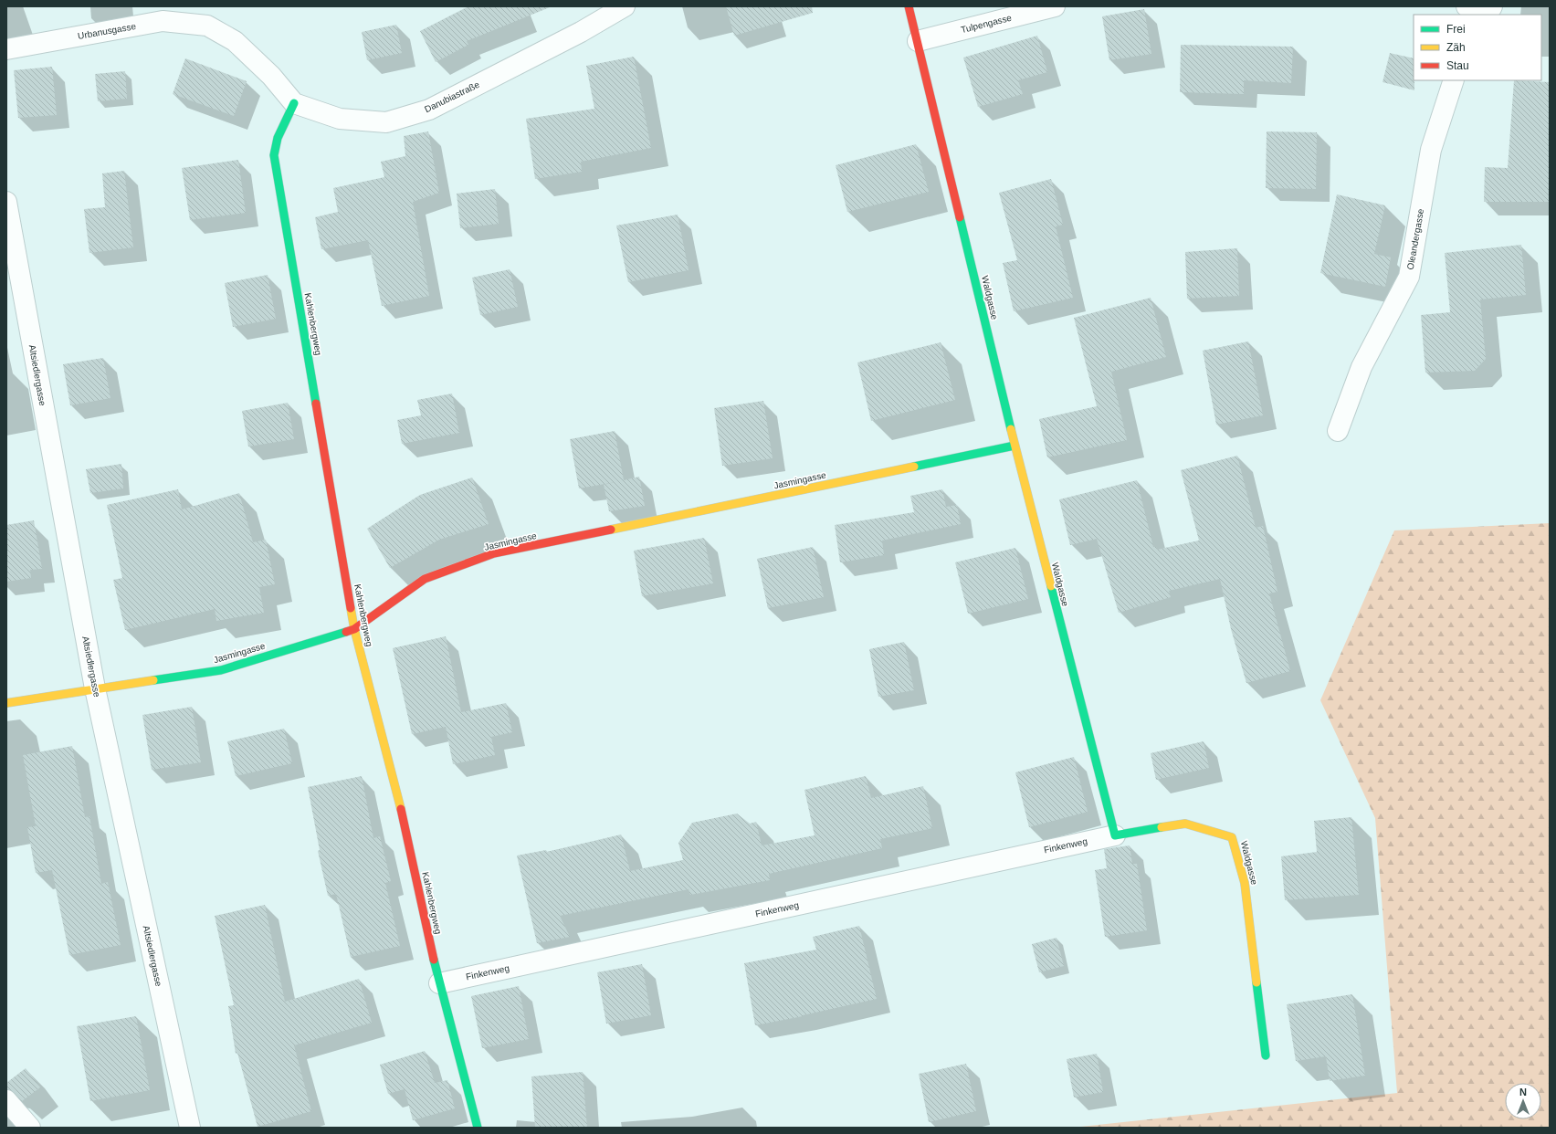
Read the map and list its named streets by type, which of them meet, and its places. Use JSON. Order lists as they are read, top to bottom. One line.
{"streets":{"street":["Tulpengasse","Urbanusgasse","Danubiastraße","Oleandergasse","Waldgasse","Kahlenbergweg","Altsiedlergasse","Jasmingasse","Finkenweg"]},"crossings":[["Tulpengasse","Waldgasse"],["Urbanusgasse","Danubiastraße"],["Urbanusgasse","Kahlenbergweg"],["Danubiastraße","Kahlenbergweg"],["Waldgasse","Jasmingasse"],["Waldgasse","Finkenweg"],["Kahlenbergweg","Jasmingasse"],["Kahlenbergweg","Finkenweg"],["Altsiedlergasse","Jasmingasse"]],"legend":["Frei","Zäh","Stau"],"north":"top"}
